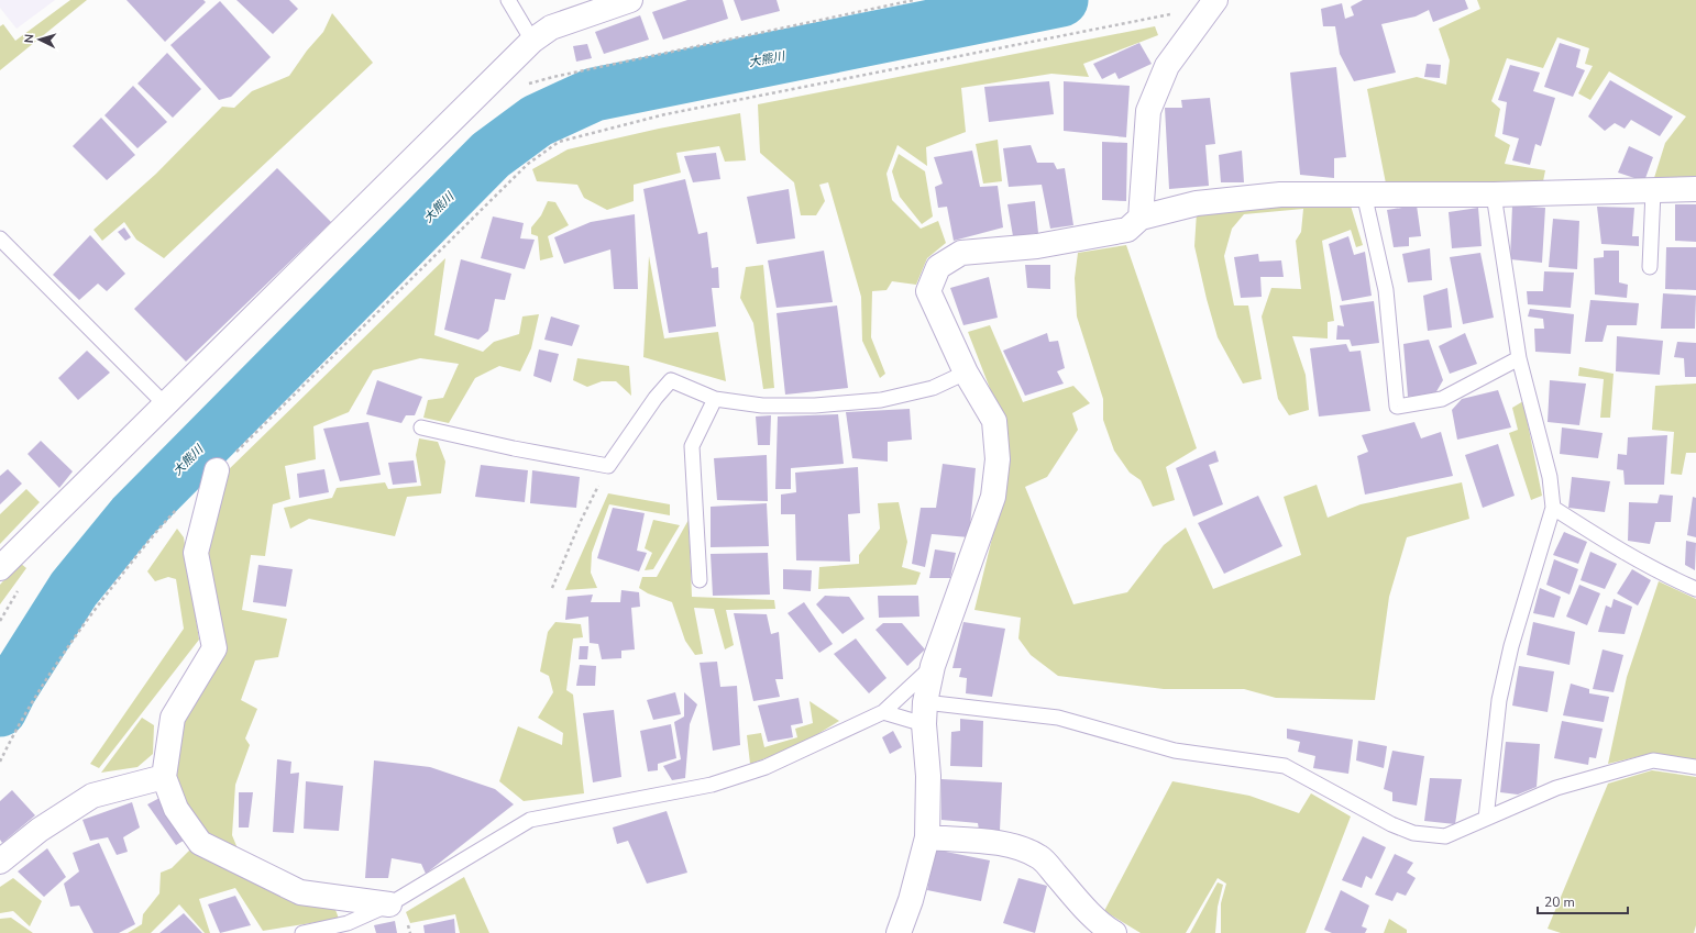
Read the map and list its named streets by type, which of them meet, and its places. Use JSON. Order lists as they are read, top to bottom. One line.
{"water":["大熊川"],"scale_bar":"20 m","north":"left"}
